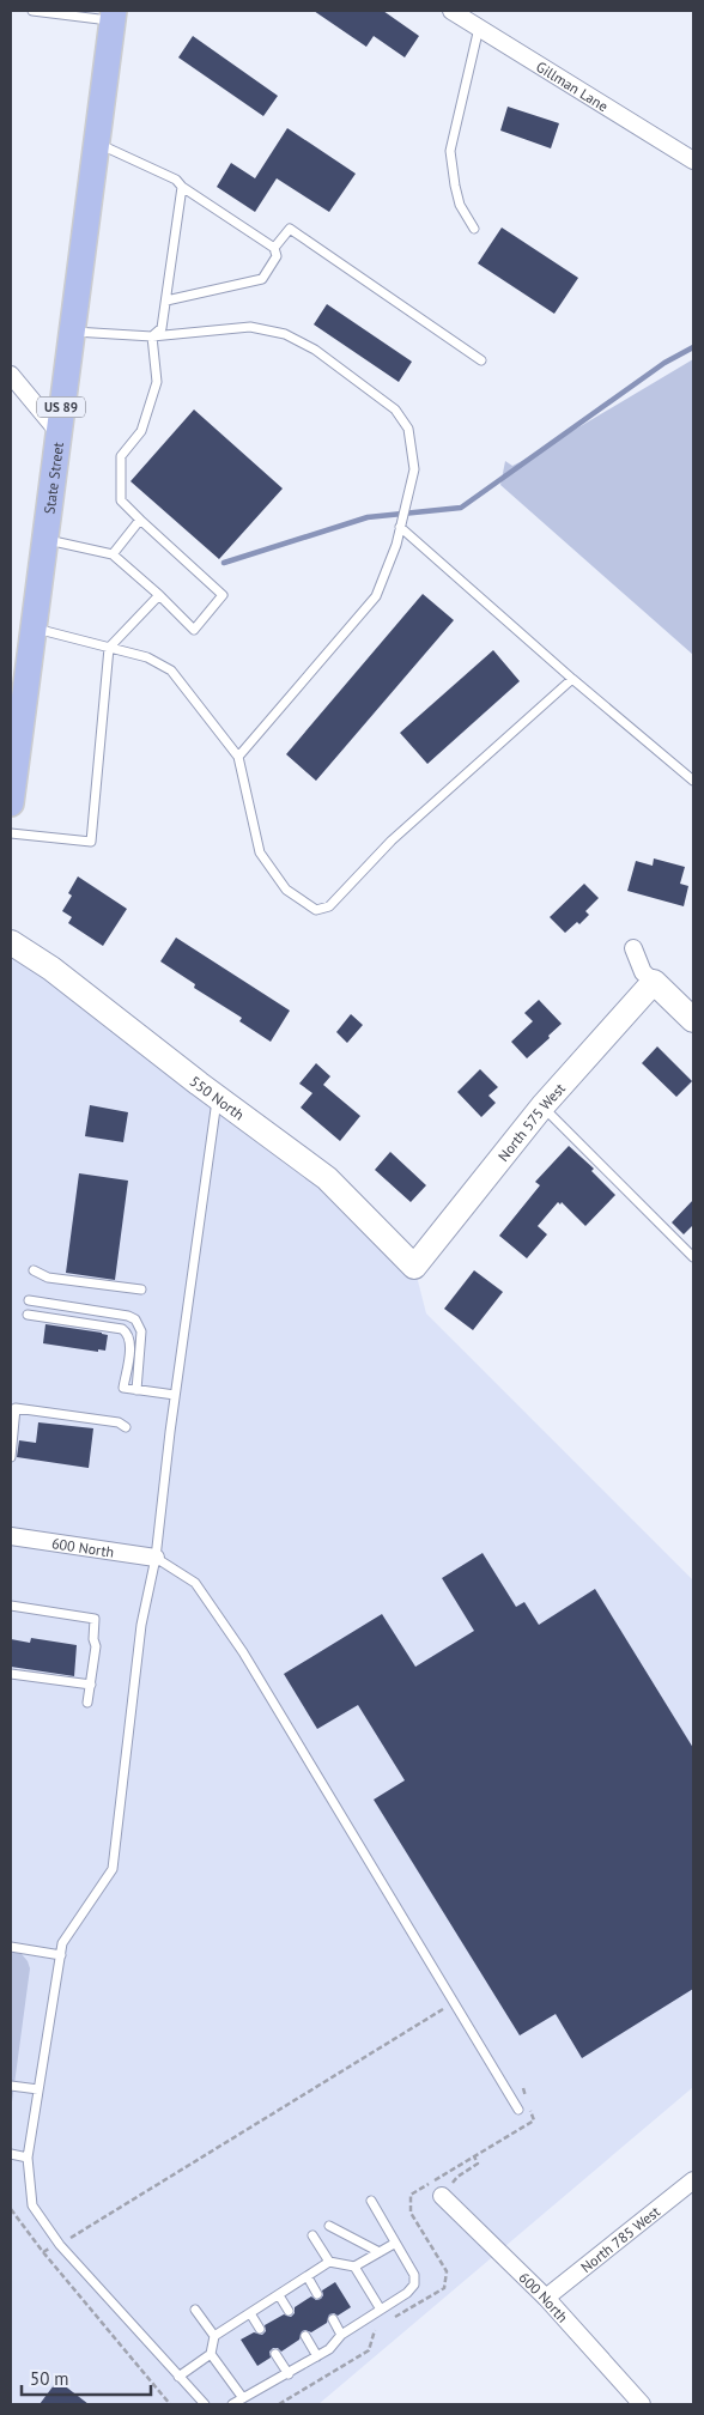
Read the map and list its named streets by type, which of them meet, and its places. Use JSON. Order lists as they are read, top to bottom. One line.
{"streets":{"main road":["US 89","State Street"],"street":["Gillman Lane","550 North","North 575 West","600 North","North 785 West"]},"crossings":[["550 North","North 575 West"],["600 North","North 785 West"]],"scale_bar":"50 m"}
